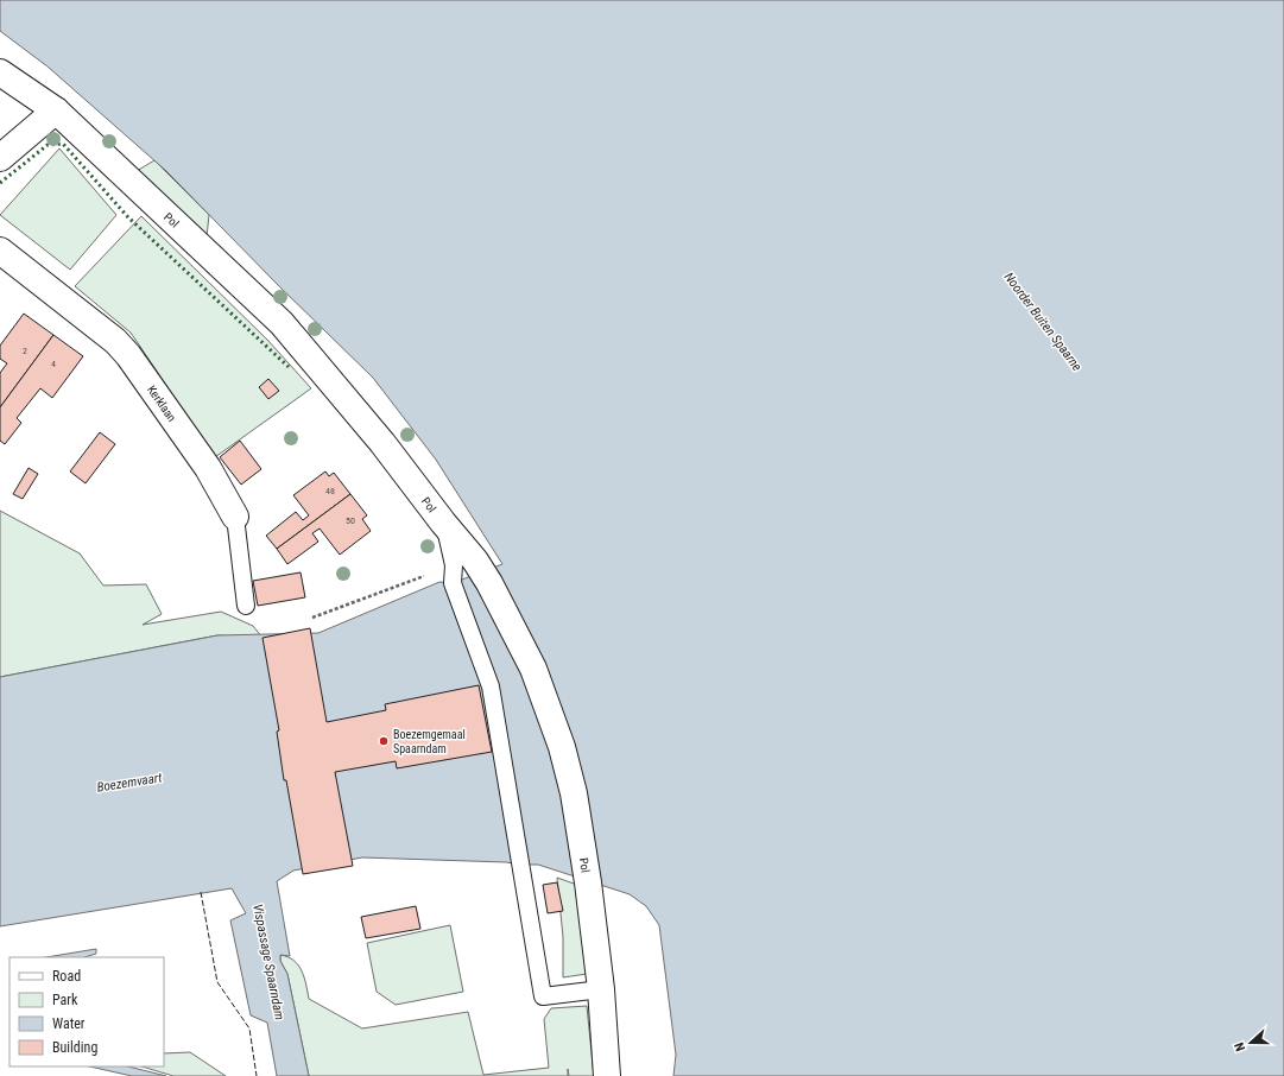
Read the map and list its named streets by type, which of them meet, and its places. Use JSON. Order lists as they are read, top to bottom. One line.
{"streets":{"street":["Pol","Kerklaan"]},"water":["Noorder Buiten Spaarne","Boezemvaart","Vispassage Spaarndam"],"places":["Boezemgemaal Spaarndam"],"house_numbers":["2","4","48","50"],"legend":["Road","Park","Water","Building"],"north":"left"}
